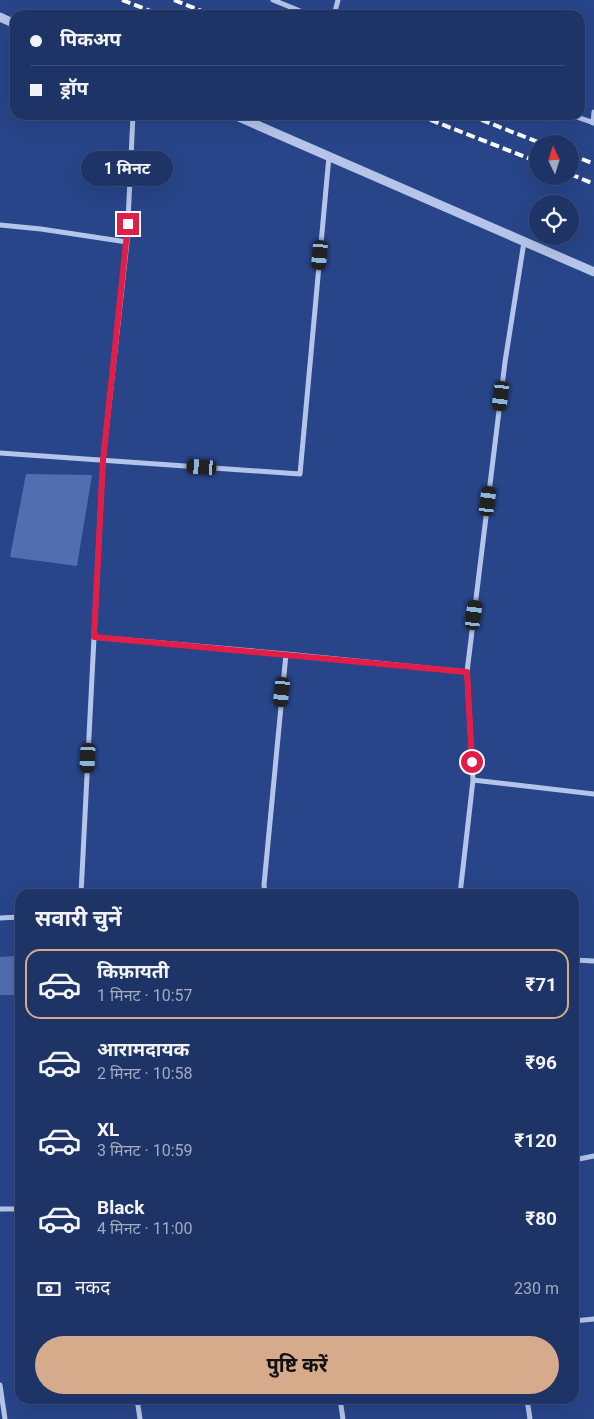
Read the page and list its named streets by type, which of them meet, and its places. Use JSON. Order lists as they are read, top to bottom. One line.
{"north":"top","page":{"banner":["पिकअप","ड्रॉप"],"bubble":"1 मिनट","heading":"सवारी चुनें","list":[{"name":"किफ़ायती","note":"1 मिनट · 10:57","value":"₹71"},{"name":"आरामदायक","note":"2 मिनट · 10:58","value":"₹96"},{"name":"XL","note":"3 मिनट · 10:59","value":"₹120"},{"name":"Black","note":"4 मिनट · 11:00","value":"₹80"}],"pay":["नकद","230 m"],"buttons":"पुष्टि करें"}}
